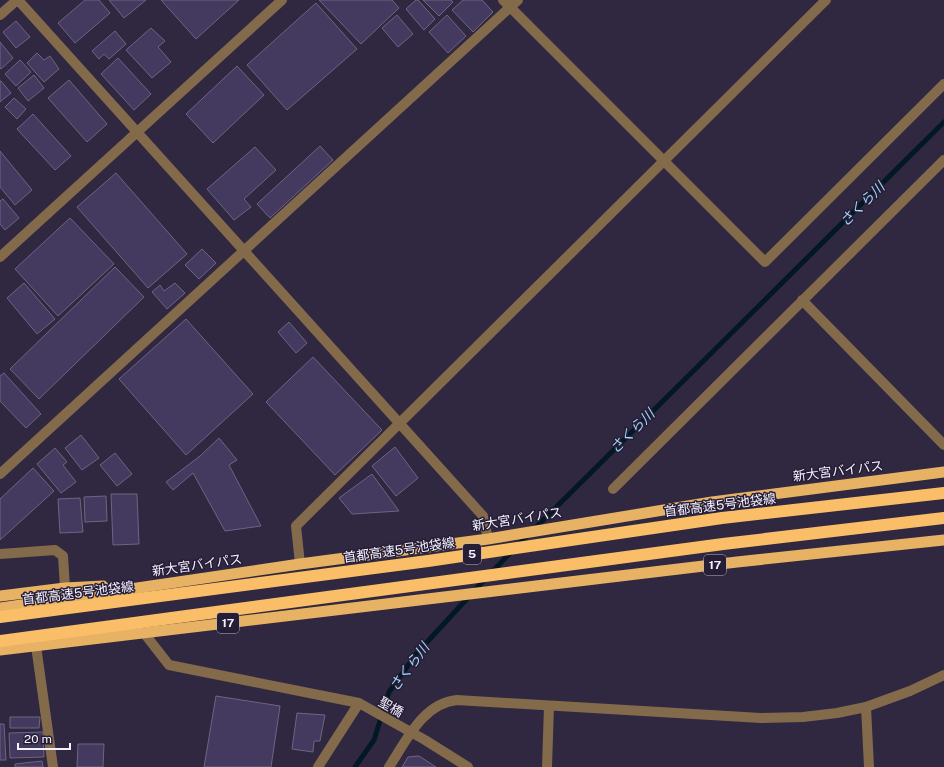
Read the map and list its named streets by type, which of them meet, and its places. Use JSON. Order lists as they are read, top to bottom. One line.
{"streets":{"highway":["新大宮バイパス","首都高速5号池袋線","5","17"],"street":["聖橋"]},"crossings":[["17","聖橋"]],"water":["さくら川"],"scale_bar":"20 m"}
